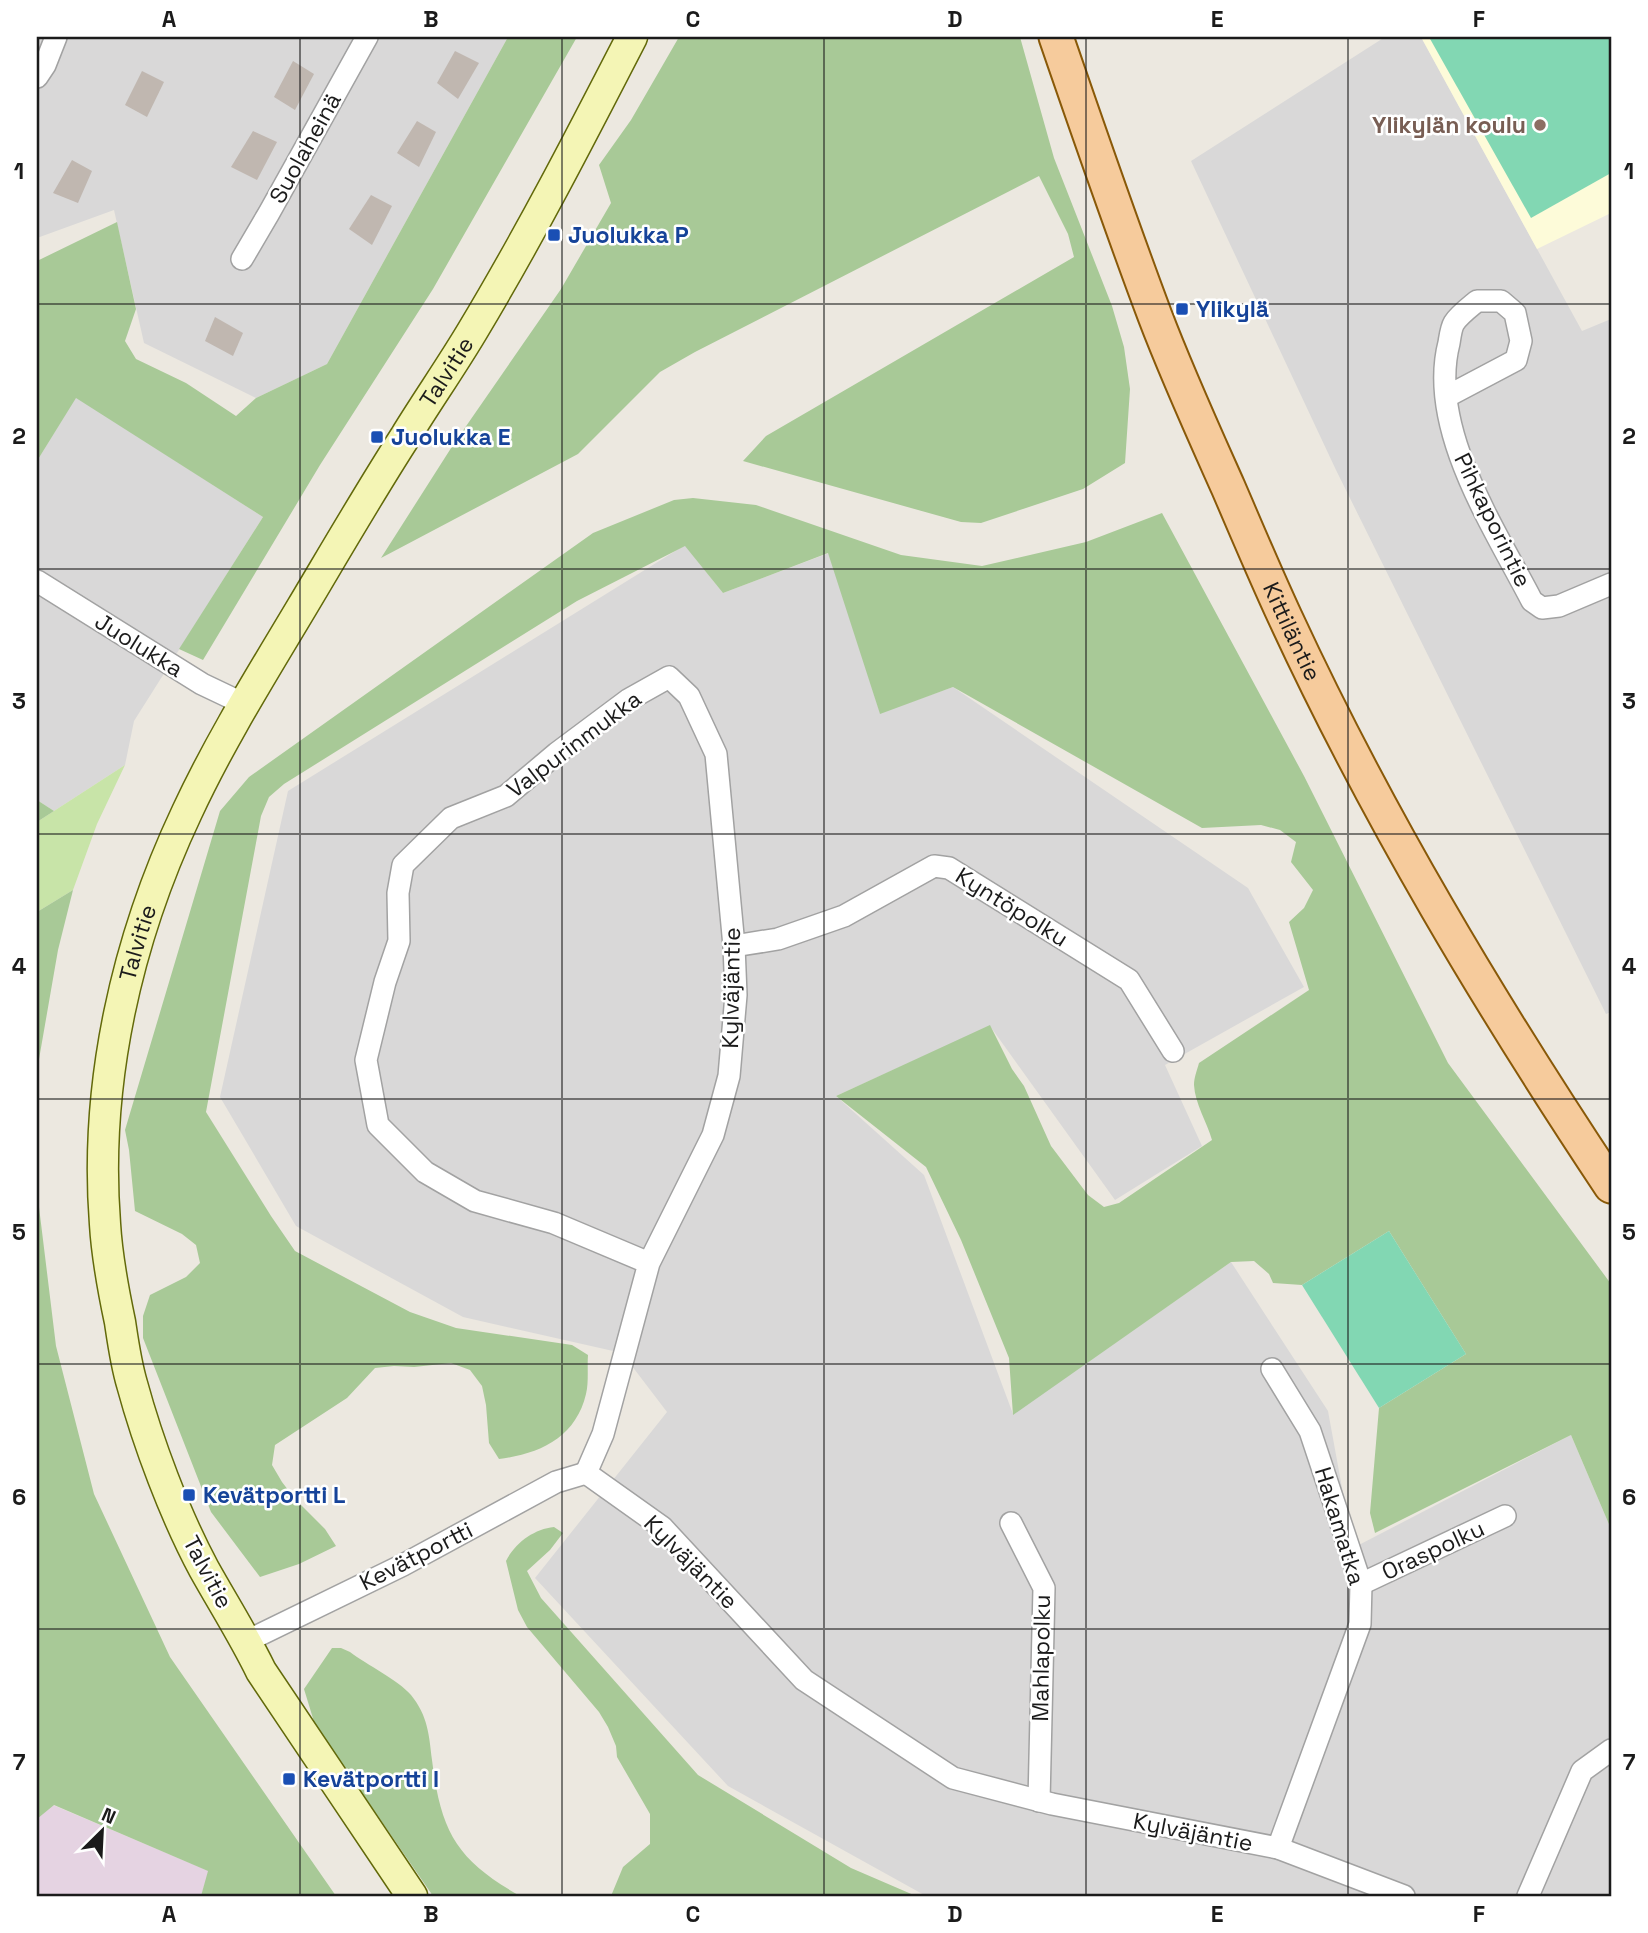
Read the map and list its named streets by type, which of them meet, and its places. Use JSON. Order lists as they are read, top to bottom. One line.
{"streets":{"main road":["Kittiläntie"],"street":["Suolaheinä","Talvitie","Pihkaporintie","Juolukka","Valpurinmukka","Kyntöpolku","Kylväjäntie","Hakamatka","Oraspolku","Kevätportti","Mahlapolku"]},"crossings":[["Talvitie","Juolukka"],["Talvitie","Kevätportti"],["Valpurinmukka","Kylväjäntie"],["Kyntöpolku","Kylväjäntie"],["Kylväjäntie","Hakamatka"],["Kylväjäntie","Kevätportti"],["Kylväjäntie","Mahlapolku"],["Hakamatka","Oraspolku"]],"places":{"other":["Ylikylän koulu"],"transit":["Juolukka P","Ylikylä","Juolukka E","Kevätportti L","Kevätportti I"]},"north":"top right","grid":{"columns":["A","B","C","D","E","F"],"rows":["1","2","3","4","5","6","7"]}}
